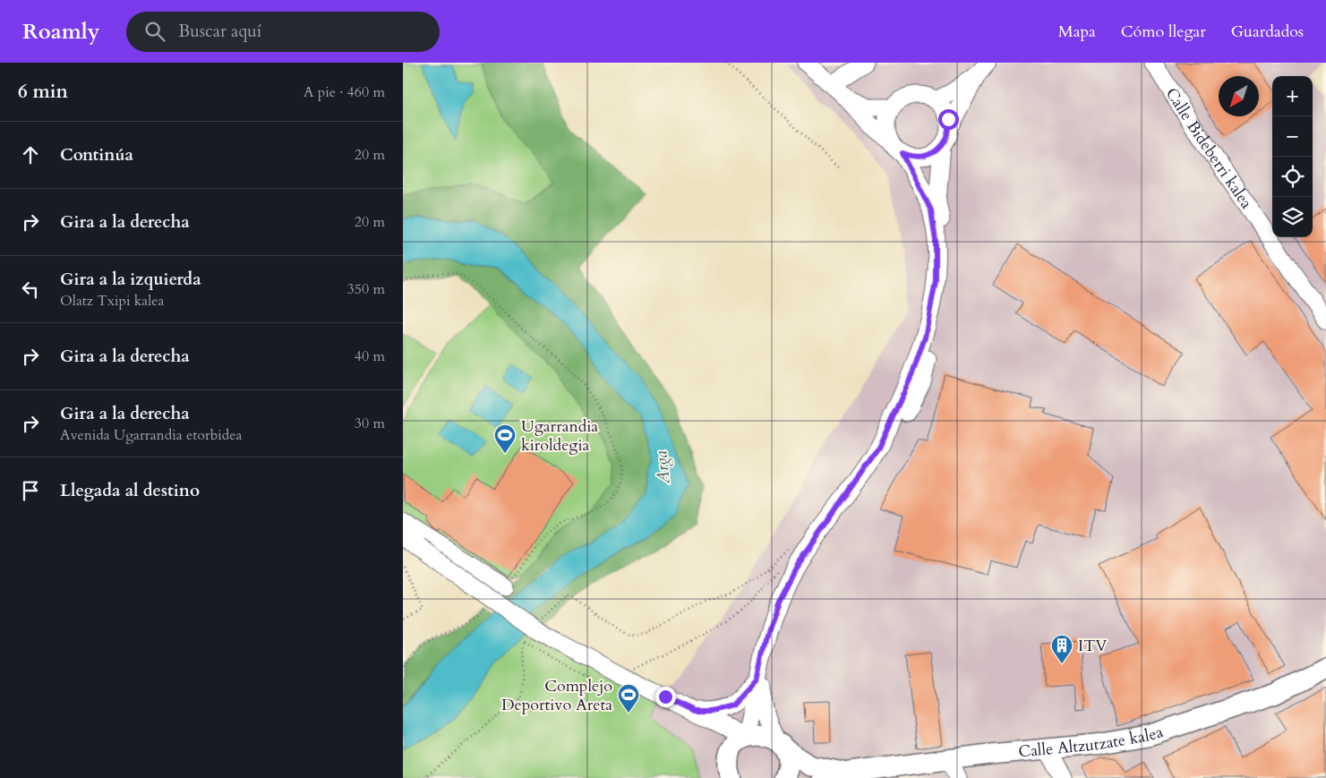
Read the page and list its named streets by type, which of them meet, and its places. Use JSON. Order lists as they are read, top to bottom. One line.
{"streets":{"main road":["Calle Altzutzate kalea"],"street":["Calle Bideberri kalea"]},"water":["Arga"],"places":{"sports":["Ugarrandia kiroldegia","Complejo Deportivo Areta"],"building":["ITV"]},"north":"bottom left","page":{"header":"Roamly","search":"Buscar aquí","nav":["Mapa","Cómo llegar","Guardados"],"heading":["6 min","A pie · 460 m"],"map_buttons":["+","−"],"list":[["Continúa","20 m"],["Gira a la derecha","20 m"],["Gira a la izquierda","Olatz Txipi kalea","350 m"],["Gira a la derecha","40 m"],["Gira a la derecha","Avenida Ugarrandia etorbidea","30 m"],"Llegada al destino"]}}
